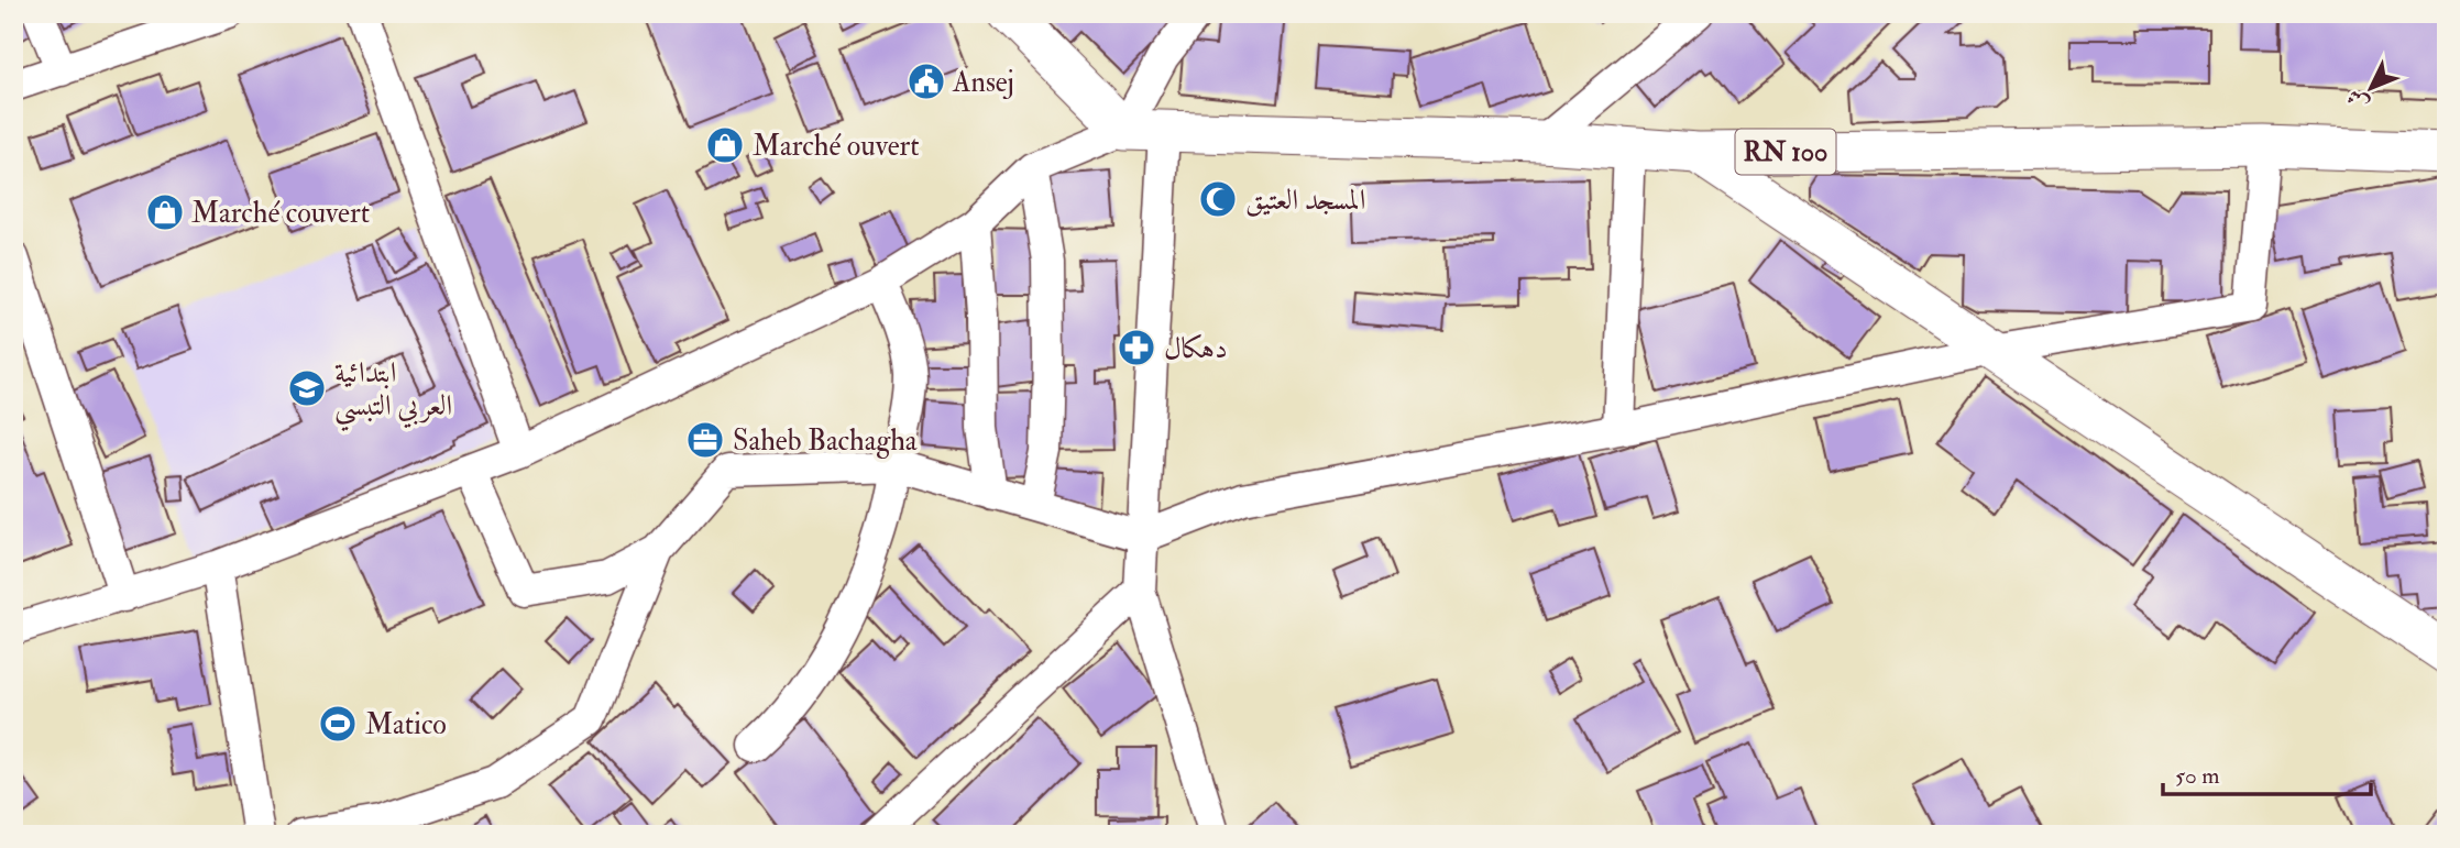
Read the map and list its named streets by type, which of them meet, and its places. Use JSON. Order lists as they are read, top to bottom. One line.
{"streets":{"main road":["RN 100"]},"places":{"public building":["Ansej"],"shop":["Marché ouvert","Marché couvert"],"mosque":["المسجد العتيق"],"pharmacy":["دهكال"],"school or university":["ابتدائية العربي التبسي"],"office":["Saheb Bachagha"],"sports":["Matico"]},"scale_bar":"50 m","north":"bottom left"}
